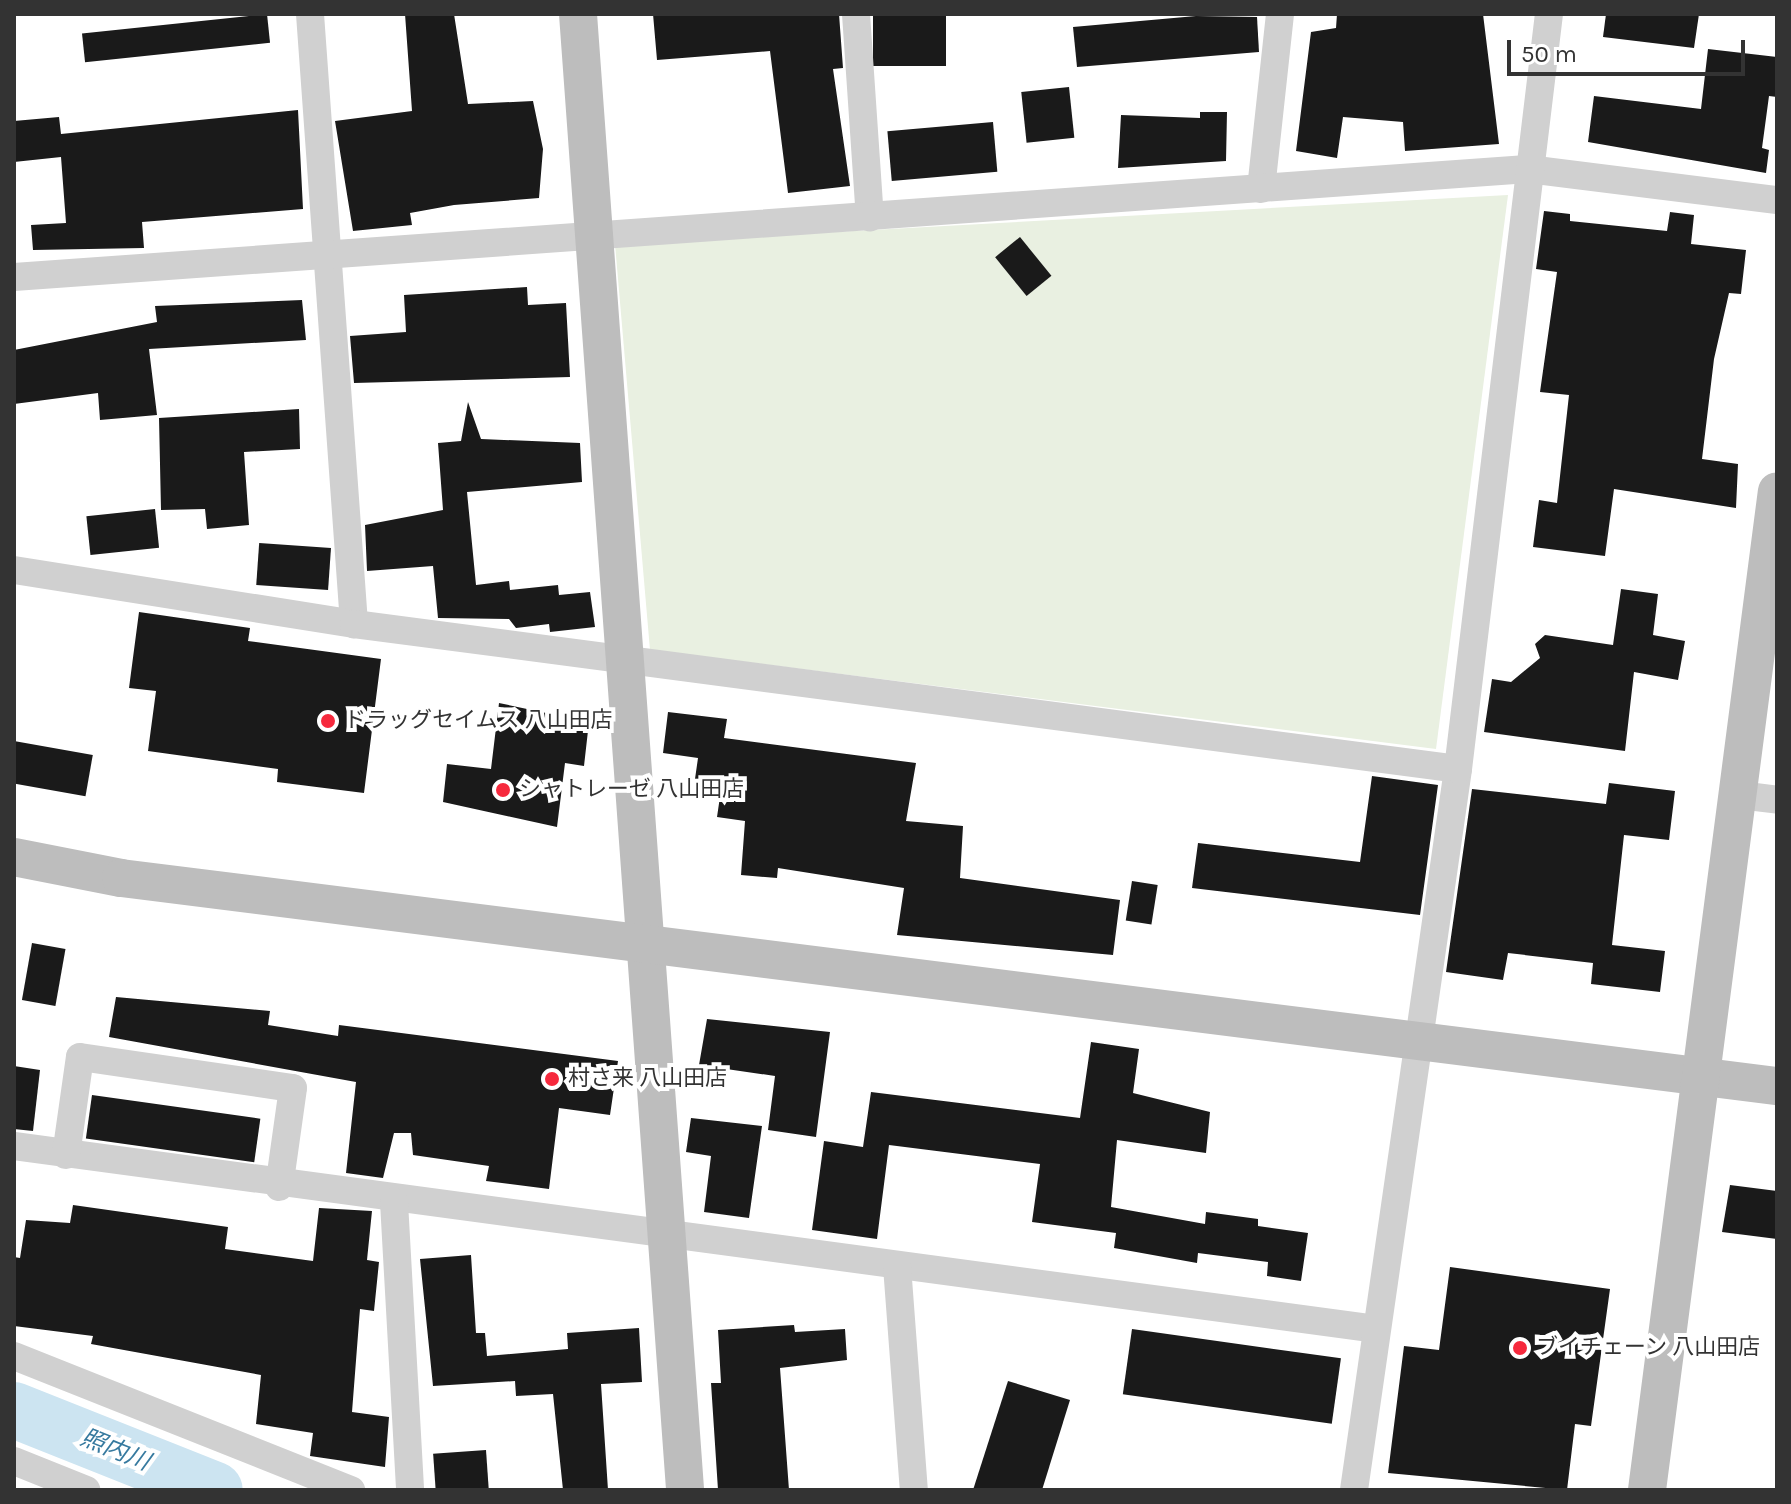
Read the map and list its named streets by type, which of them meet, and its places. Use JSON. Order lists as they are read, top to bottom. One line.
{"water":["照内川"],"places":["ドラッグセイムス 八山田店","シャトレーゼ 八山田店","村さ来 八山田店","ブイチェーン 八山田店"],"scale_bar":"50 m"}
